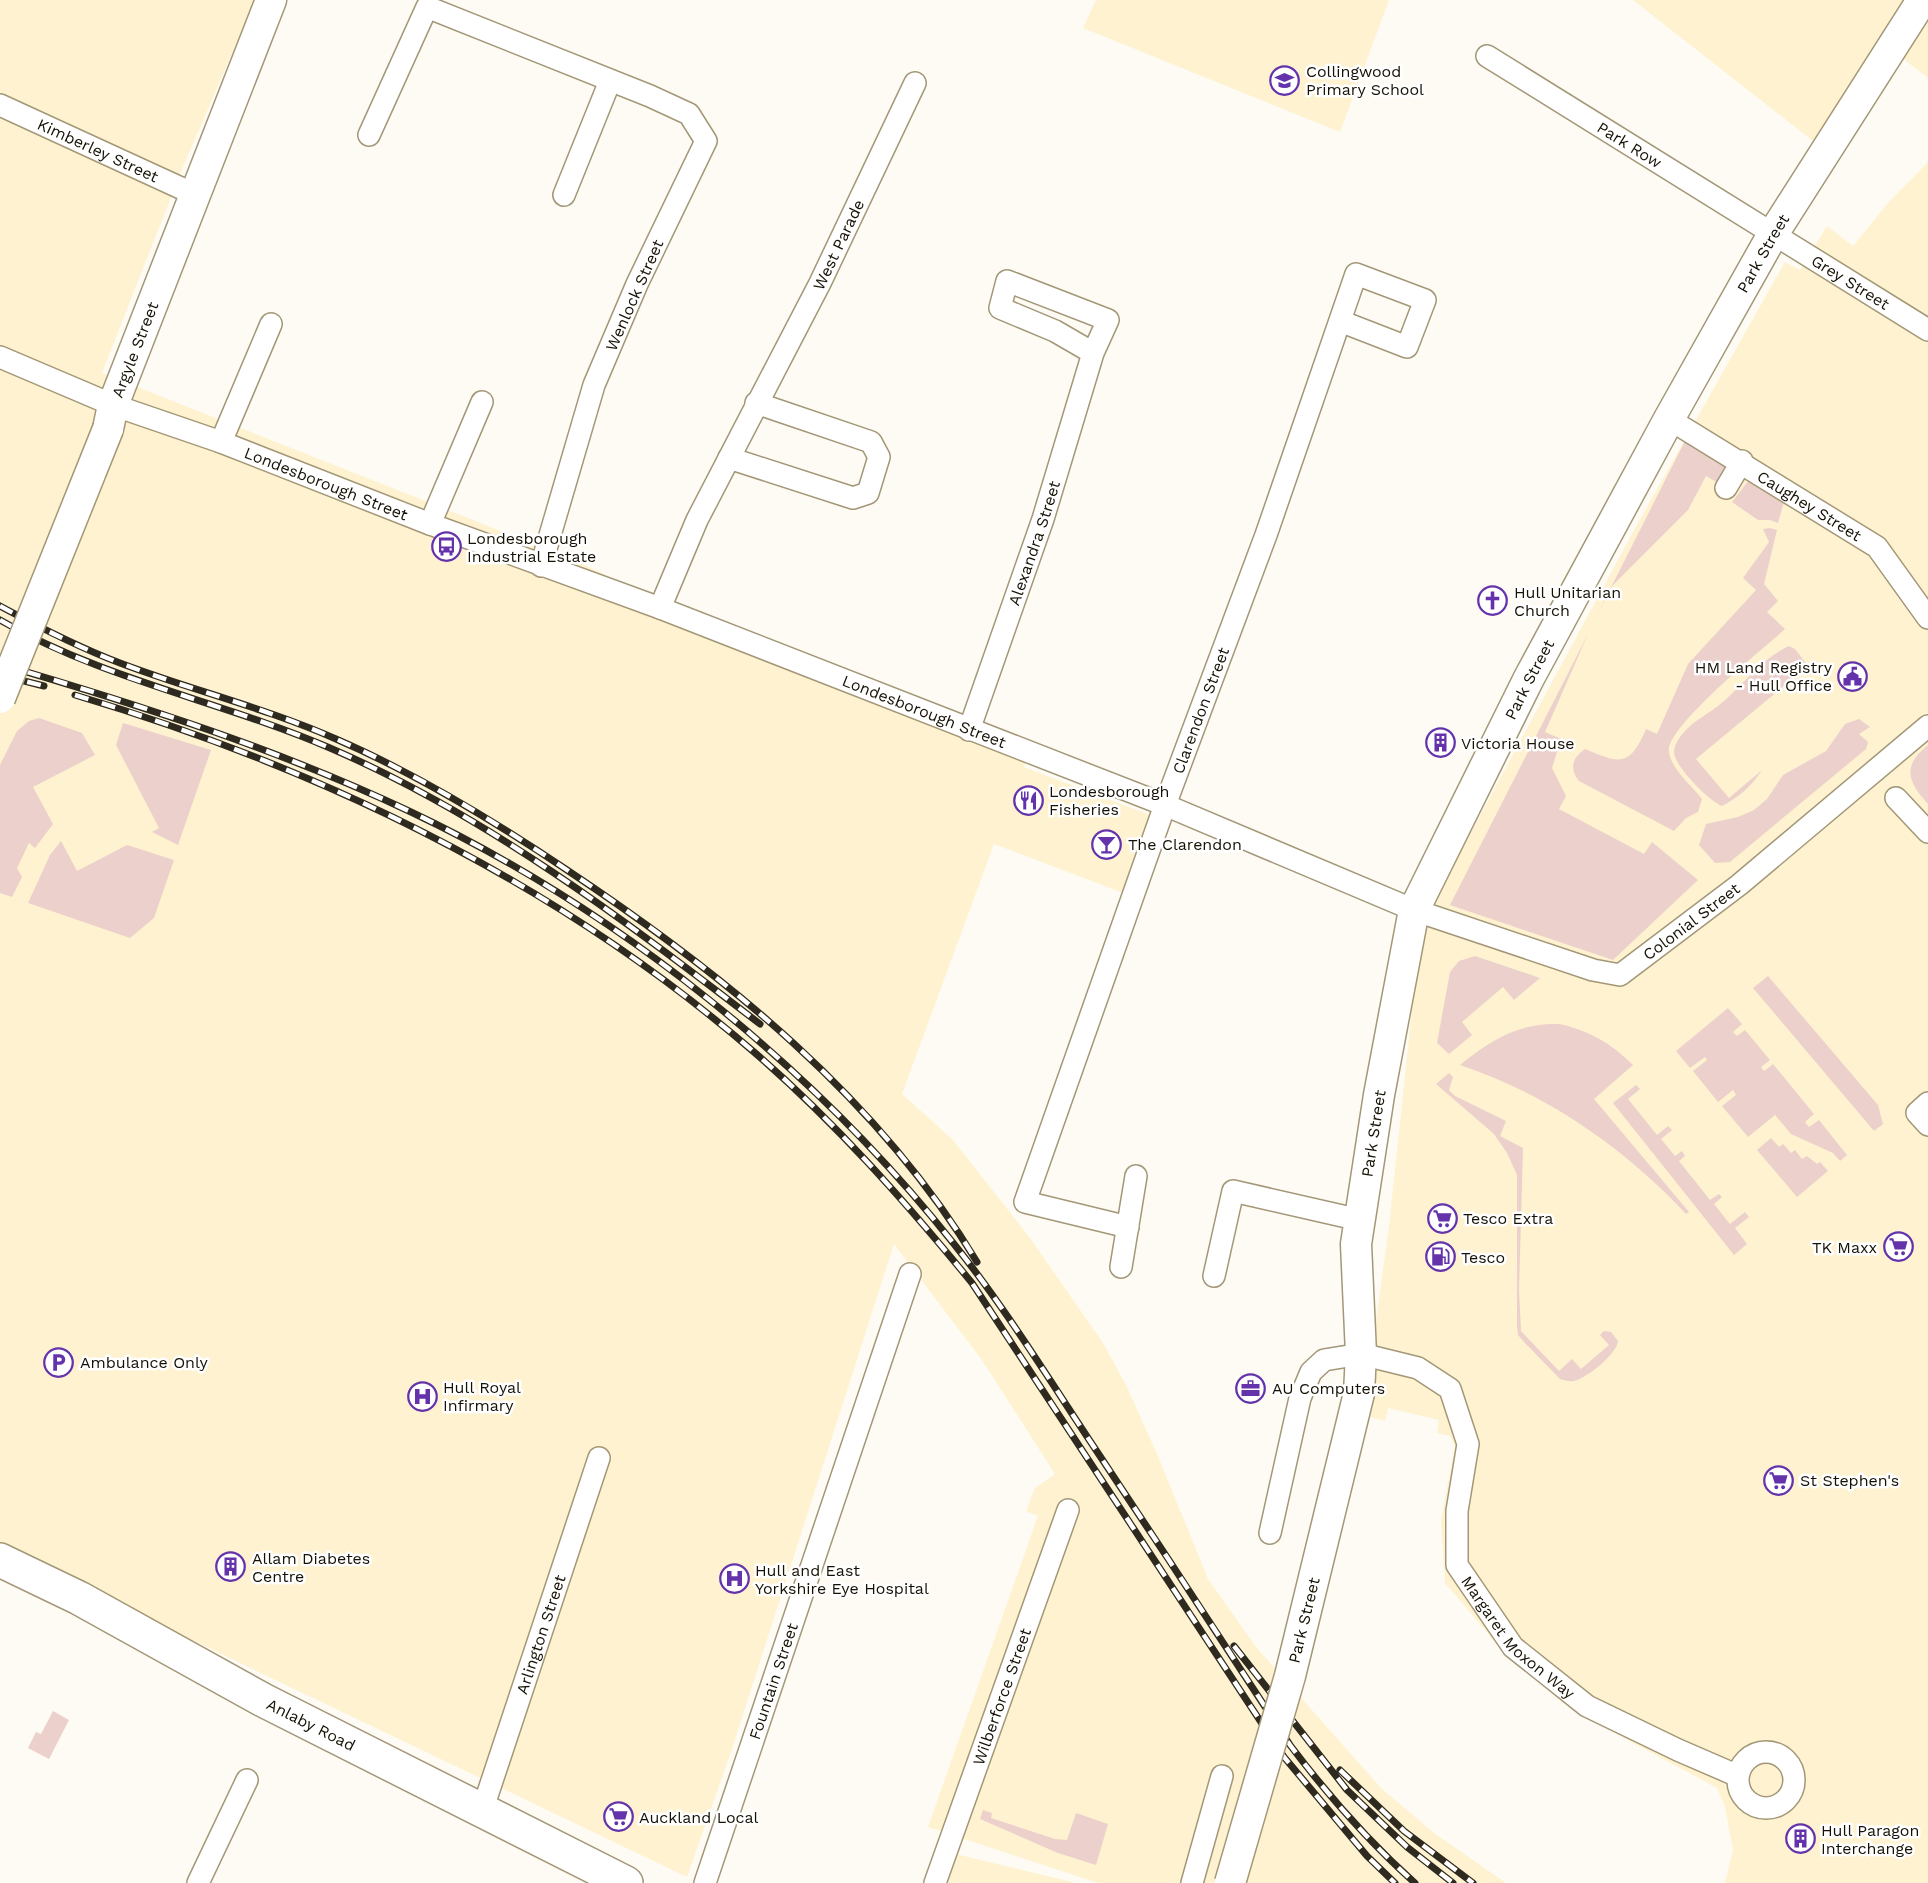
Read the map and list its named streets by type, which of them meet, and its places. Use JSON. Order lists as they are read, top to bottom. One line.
{"streets":{"main road":["Anlaby Road"],"street":["Park Row","Kimberley Street","West Parade","Park Street","Grey Street","Wenlock Street","Argyle Street","Londesborough Street","Caughey Street","Alexandra Street","Clarendon Street","Colonial Street","Arlington Street","Margaret Moxon Way","Fountain Street","Wilberforce Street"]},"crossings":[["Park Row","Park Street"],["Park Row","Grey Street"],["Kimberley Street","Argyle Street"],["West Parade","Londesborough Street"],["Park Street","Grey Street"],["Park Street","Londesborough Street"],["Park Street","Caughey Street"],["Park Street","Colonial Street"],["Park Street","Margaret Moxon Way"],["Wenlock Street","Londesborough Street"],["Argyle Street","Londesborough Street"],["Londesborough Street","Alexandra Street"],["Londesborough Street","Clarendon Street"],["Londesborough Street","Colonial Street"],["Arlington Street","Anlaby Road"]],"places":{"school or university":["Collingwood Primary School"],"bus stop":["Londesborough Industrial Estate"],"church":["Hull Unitarian Church"],"public building":["HM Land Registry - Hull Office"],"building":["Victoria House","Allam Diabetes Centre","Hull Paragon Interchange"],"restaurant":["Londesborough Fisheries"],"bar":["The Clarendon"],"supermarket":["Tesco Extra","TK Maxx","St Stephen's","Auckland Local"],"fuel station":["Tesco"],"parking":["Ambulance Only"],"office":["AU Computers"],"hospital":["Hull Royal Infirmary","Hull and East Yorkshire Eye Hospital"]}}
